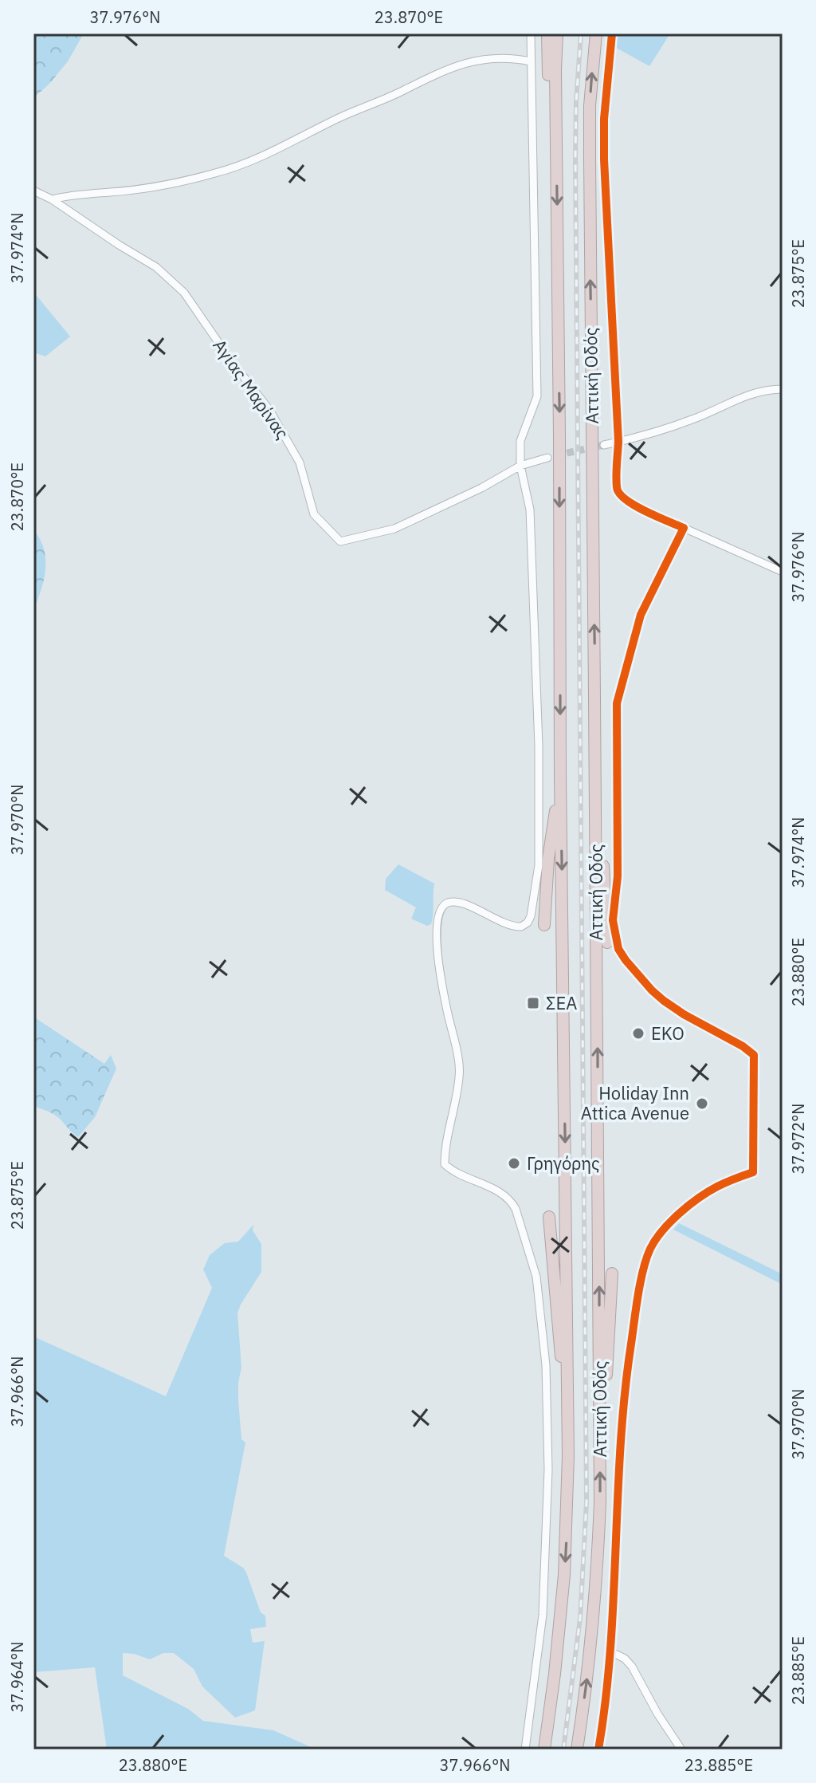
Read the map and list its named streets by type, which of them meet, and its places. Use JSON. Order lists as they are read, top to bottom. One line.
{"streets":{"highway":["Αττική Οδός"],"street":["Αγίας Μαρίνας"]},"places":{"transit":["ΣΕΑ"],"other":["EKO","Holiday Inn Attica Avenue","Γρηγόρης"]},"coordinates":["37.976°N","23.870°E","37.974°N","23.875°E","37.970°N","23.880°E","37.972°N","37.966°N","23.885°E","37.964°N"]}
